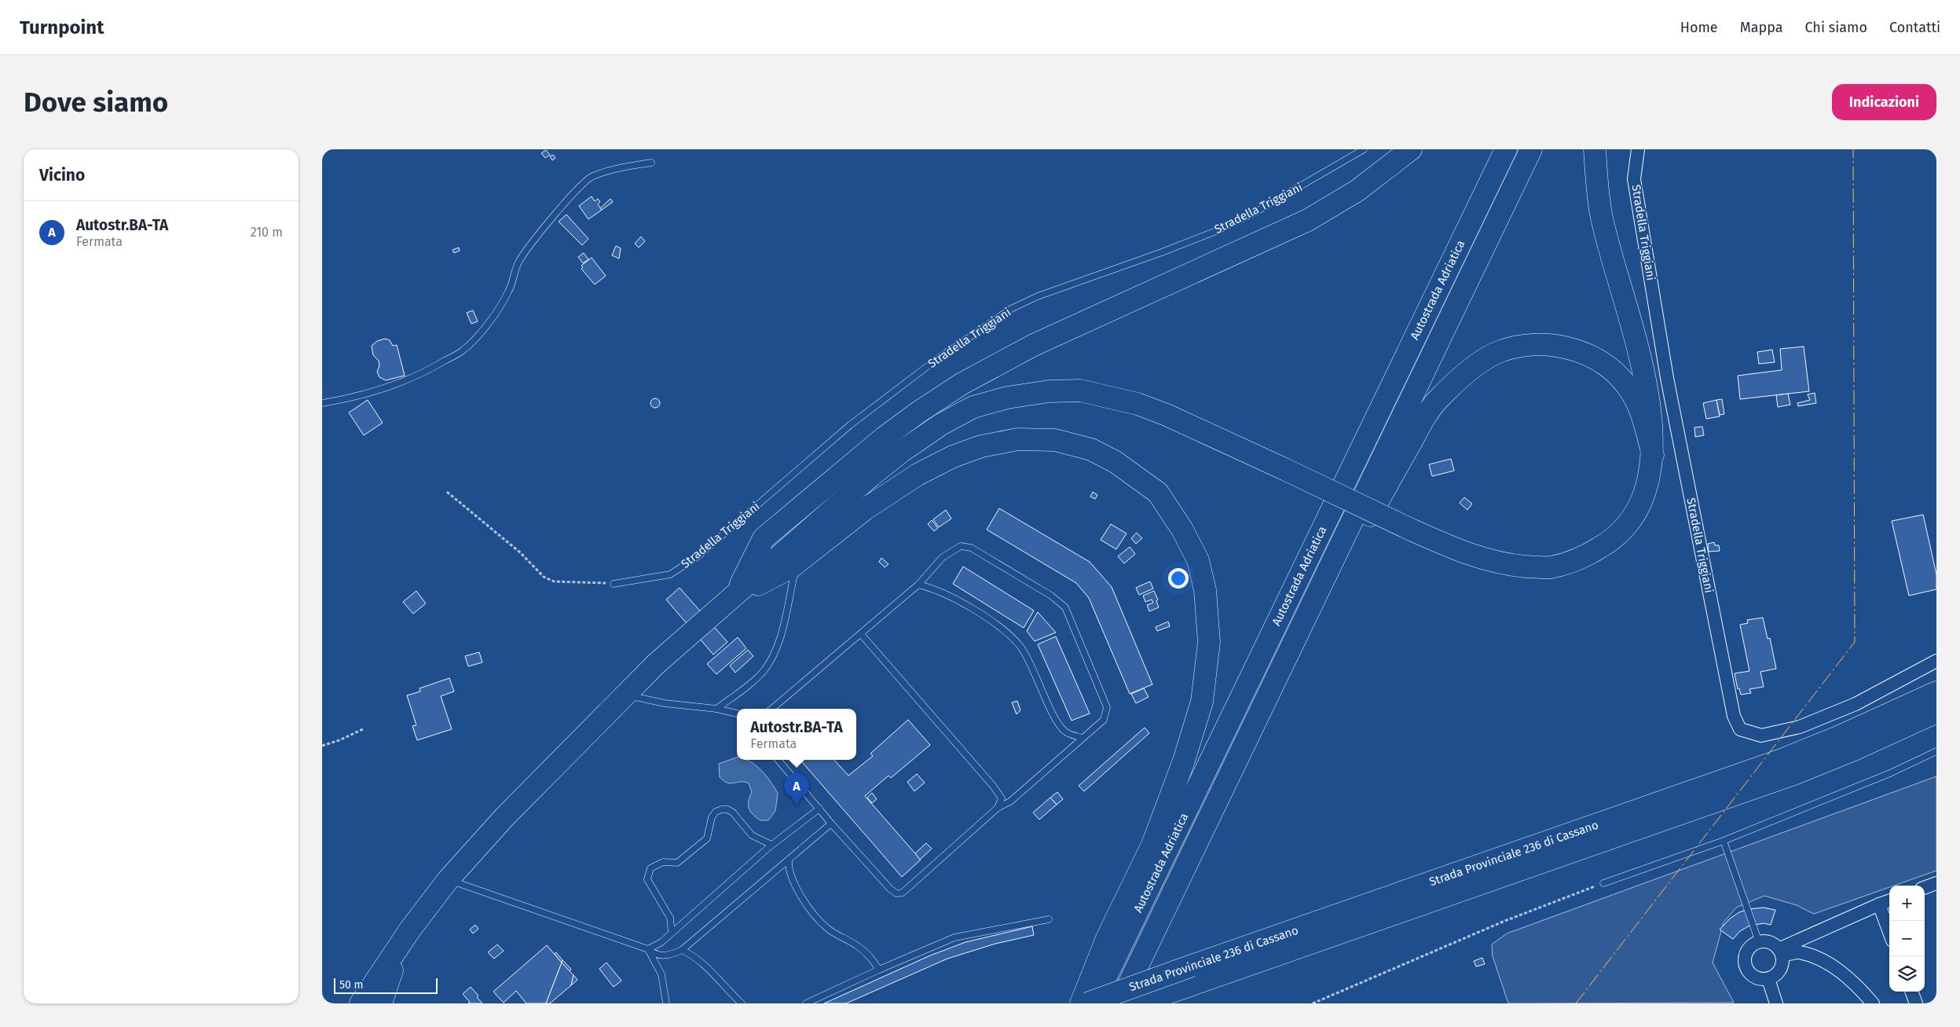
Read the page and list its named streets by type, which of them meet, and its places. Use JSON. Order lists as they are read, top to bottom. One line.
{"streets":{"highway":["Autostrada Adriatica","Strada Provinciale 236 di Cassano"],"street":["Stradella Triggiani"]},"scale_bar":"50 m","page":{"header":"Turnpoint","nav":["Home","Mappa","Chi siamo","Contatti"],"buttons":"Indicazioni","title":"Dove siamo","heading":"Vicino","list":[{"mark":"A","name":"Autostr.BA-TA","note":"Fermata","value":"210 m"}],"popup":["Autostr.BA-TA","Fermata"],"pins":"A","map_buttons":["+","−"],"scale":"50 m"}}
